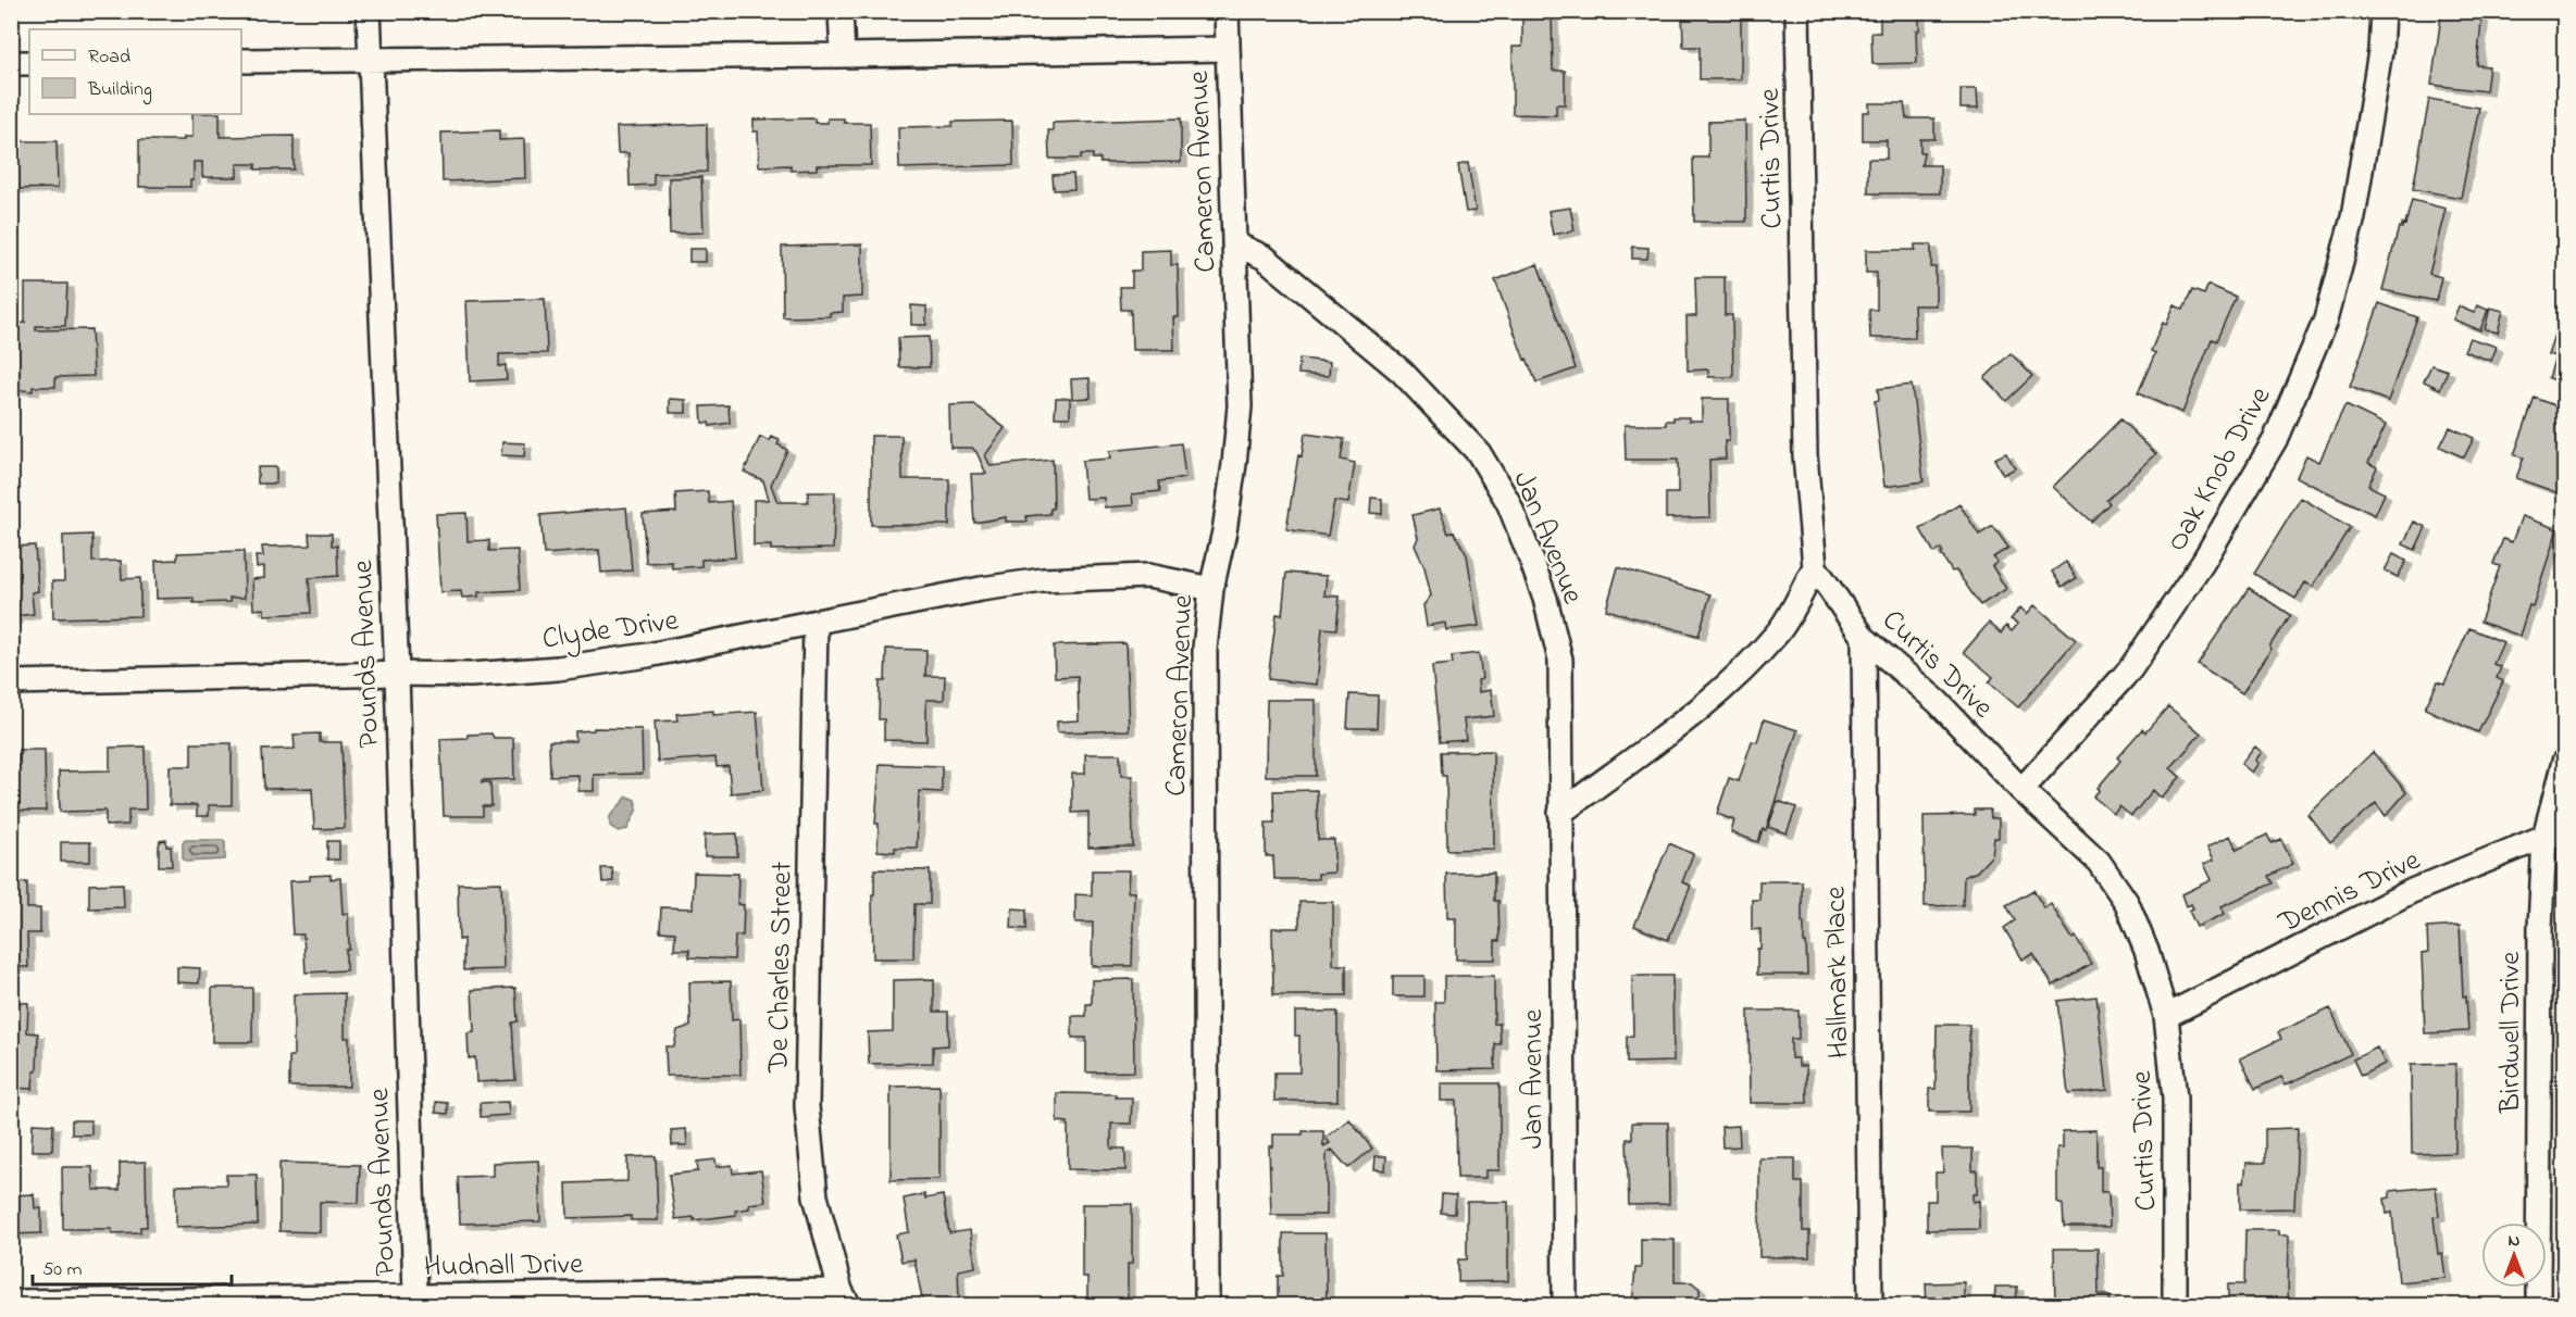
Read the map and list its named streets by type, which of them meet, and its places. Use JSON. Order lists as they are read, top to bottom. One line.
{"streets":{"street":["Curtis Drive","Cameron Avenue","Oak Knob Drive","Jan Avenue","Clyde Drive","Pounds Avenue","Dennis Drive","De Charles Street","Hallmark Place","Birdwell Drive","Hudnall Drive"]},"crossings":[["Curtis Drive","Oak Knob Drive"],["Curtis Drive","Dennis Drive"],["Curtis Drive","Hallmark Place"],["Cameron Avenue","Jan Avenue"],["Cameron Avenue","Clyde Drive"],["Clyde Drive","Pounds Avenue"],["Clyde Drive","De Charles Street"],["Pounds Avenue","Hudnall Drive"],["Dennis Drive","Birdwell Drive"],["De Charles Street","Hudnall Drive"]],"legend":["Road","Building"],"scale_bar":"50 m","north":"top"}
